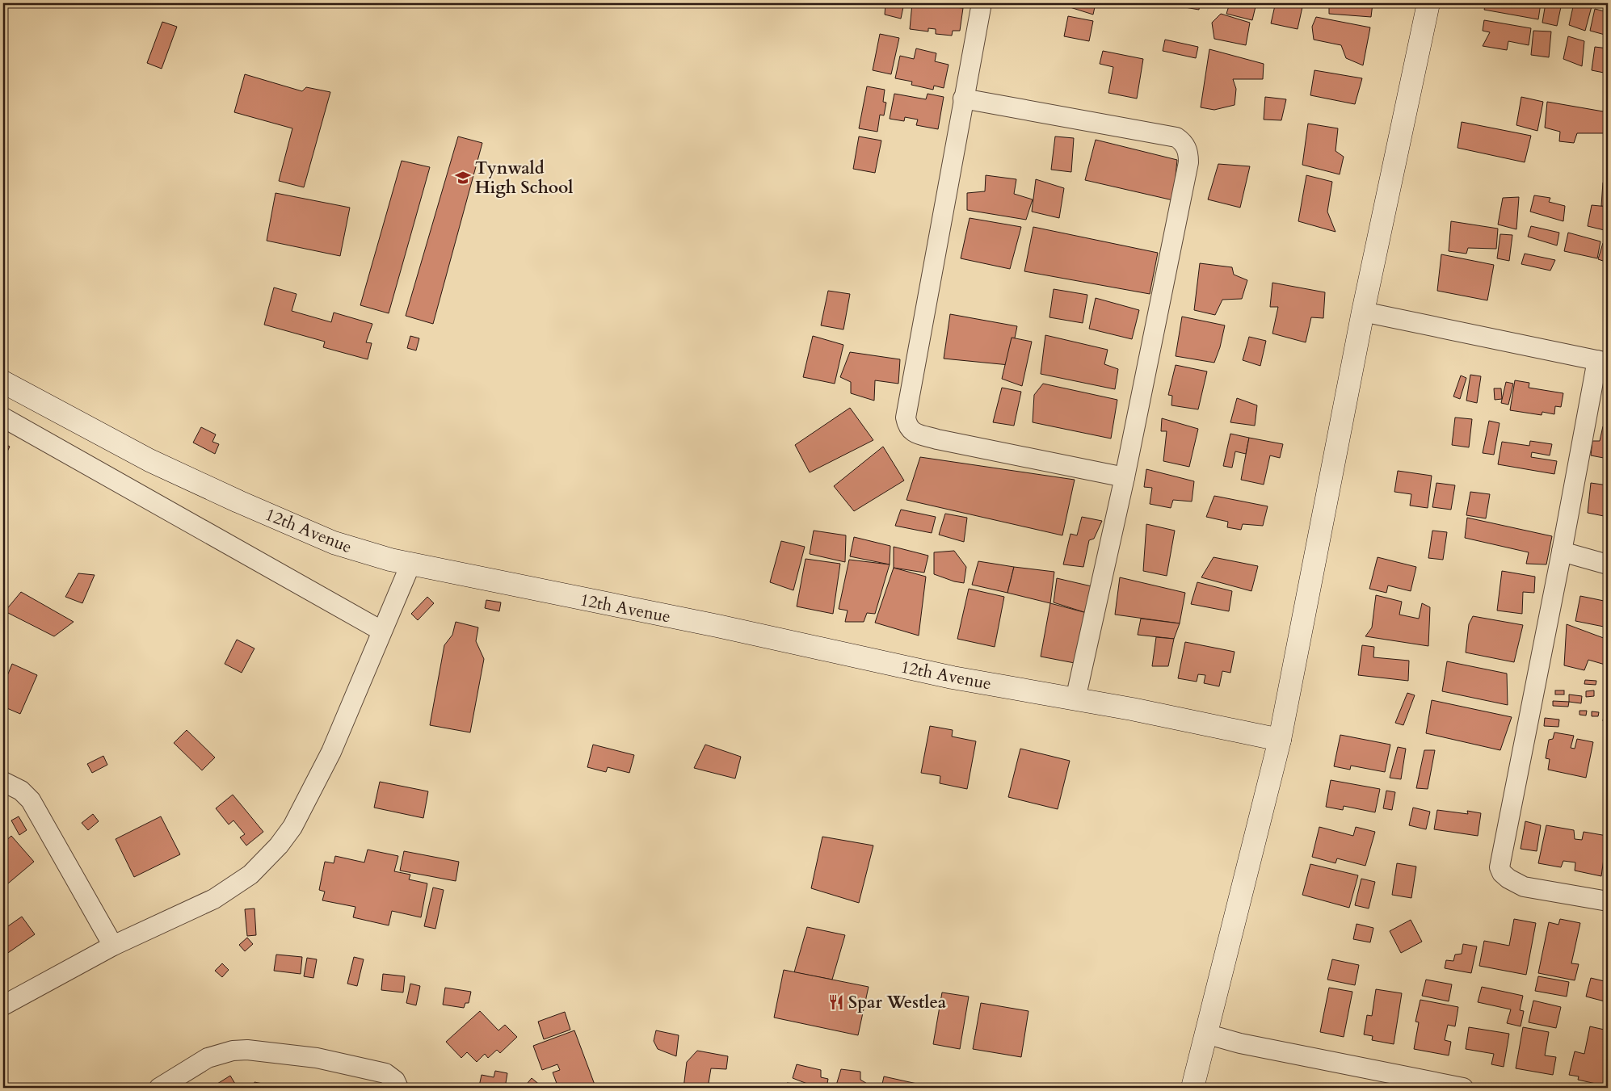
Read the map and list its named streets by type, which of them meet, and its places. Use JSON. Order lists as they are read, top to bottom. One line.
{"streets":{"street":["12th Avenue"]},"places":{"school or university":["Tynwald High School"],"restaurant":["Spar Westlea"]}}
